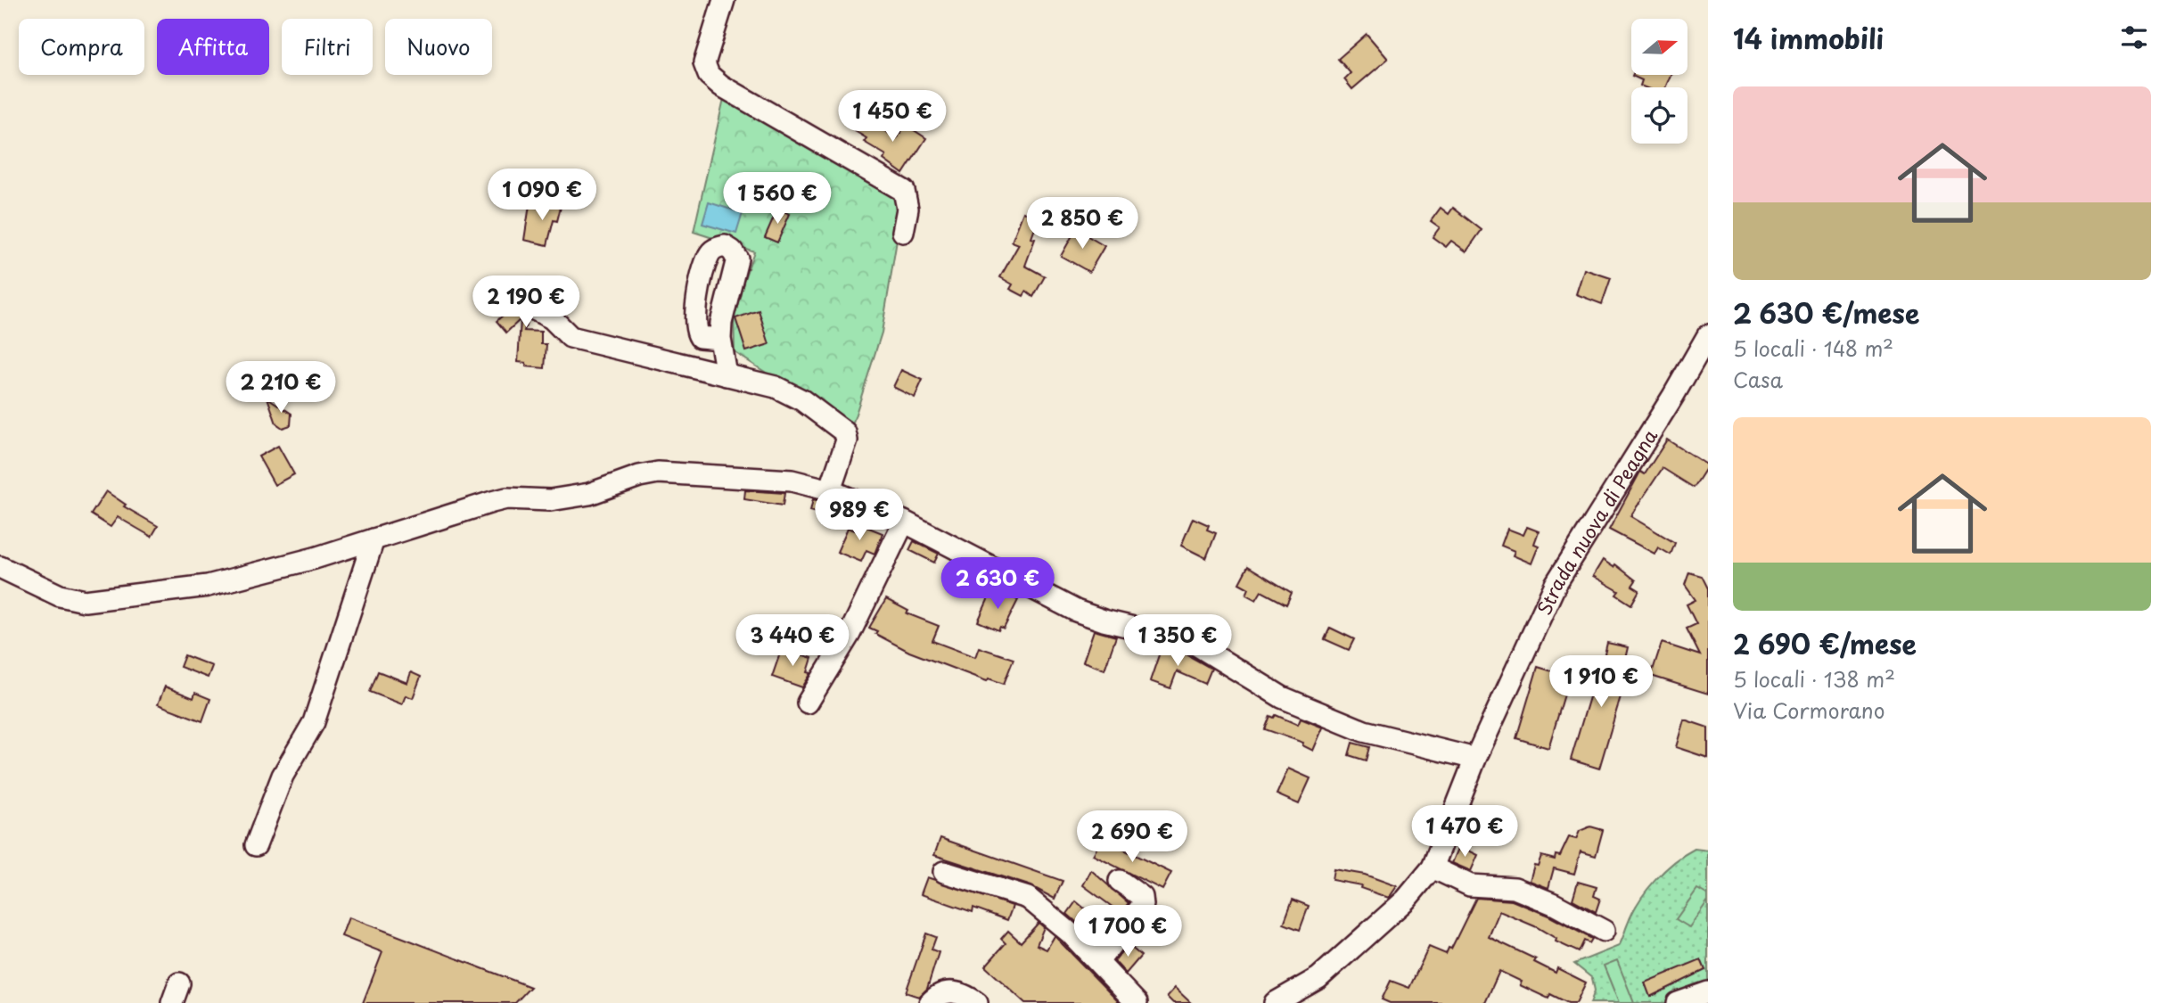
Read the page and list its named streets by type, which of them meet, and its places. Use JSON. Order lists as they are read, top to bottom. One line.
{"streets":{"street":["Strada nuova di Peagna"]},"north":"right","page":{"heading":"14 immobili","chip":["Compra","Affitta","Filtri","Nuovo"],"list":[{"name":"2 630 €/mese","note":"5 locali · 148 m² · Casa"},{"name":"2 690 €/mese","note":"5 locali · 138 m² · Via Cormorano"}],"price":["1 450 €","1 090 €","1 560 €","2 850 €","2 190 €","2 210 €","989 €","2 630 €","3 440 €","1 350 €","1 910 €","1 470 €","2 690 €","1 700 €"]}}
